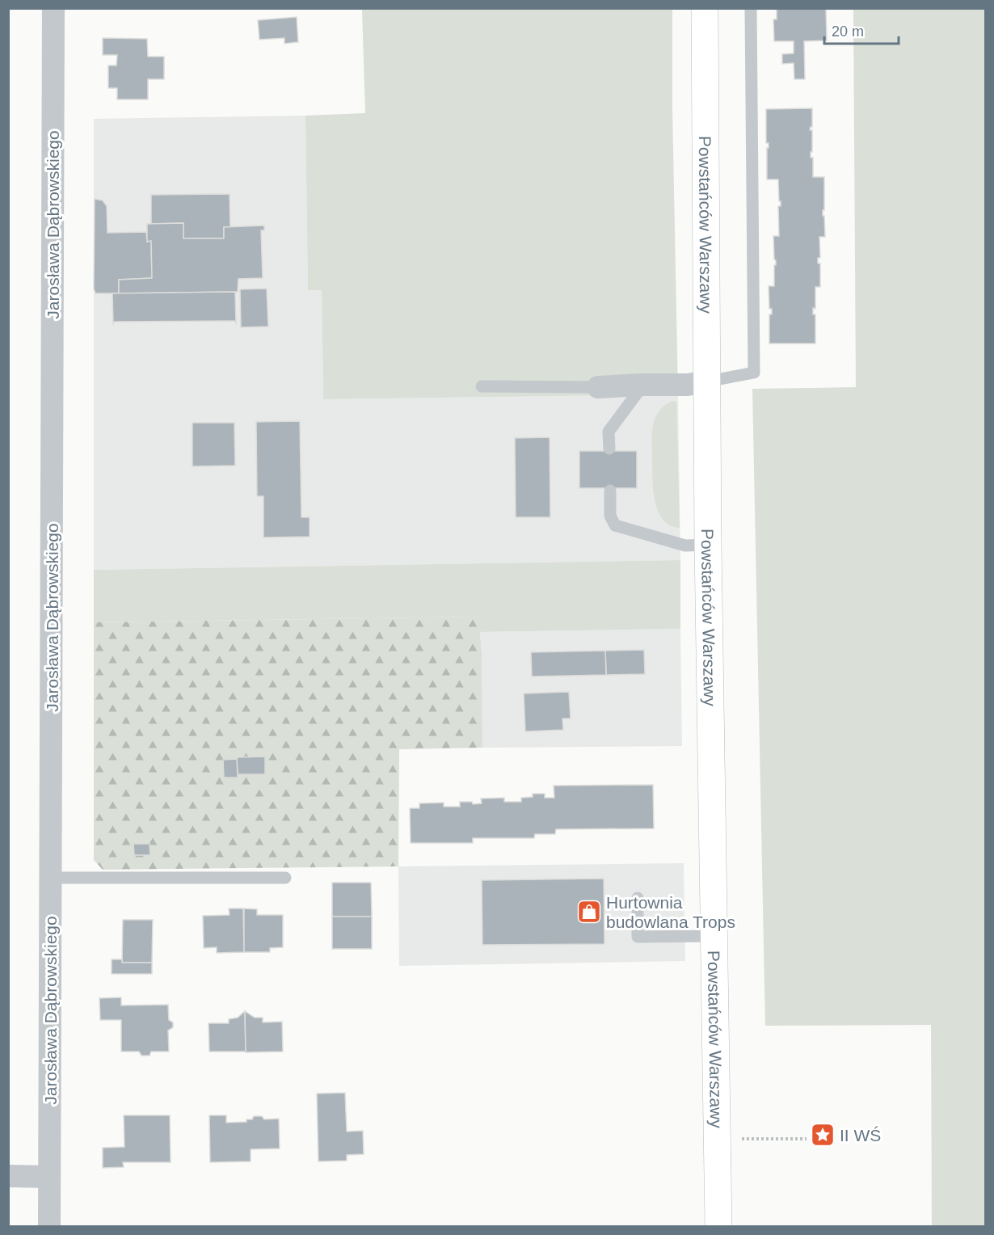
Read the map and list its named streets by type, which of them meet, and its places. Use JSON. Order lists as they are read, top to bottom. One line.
{"streets":{"main road":["Powstańców Warszawy"],"street":["Jarosława Dąbrowskiego"]},"places":{"shop":["Hurtownia budowlana Trops"],"place":["II WŚ"]},"scale_bar":"20 m"}
